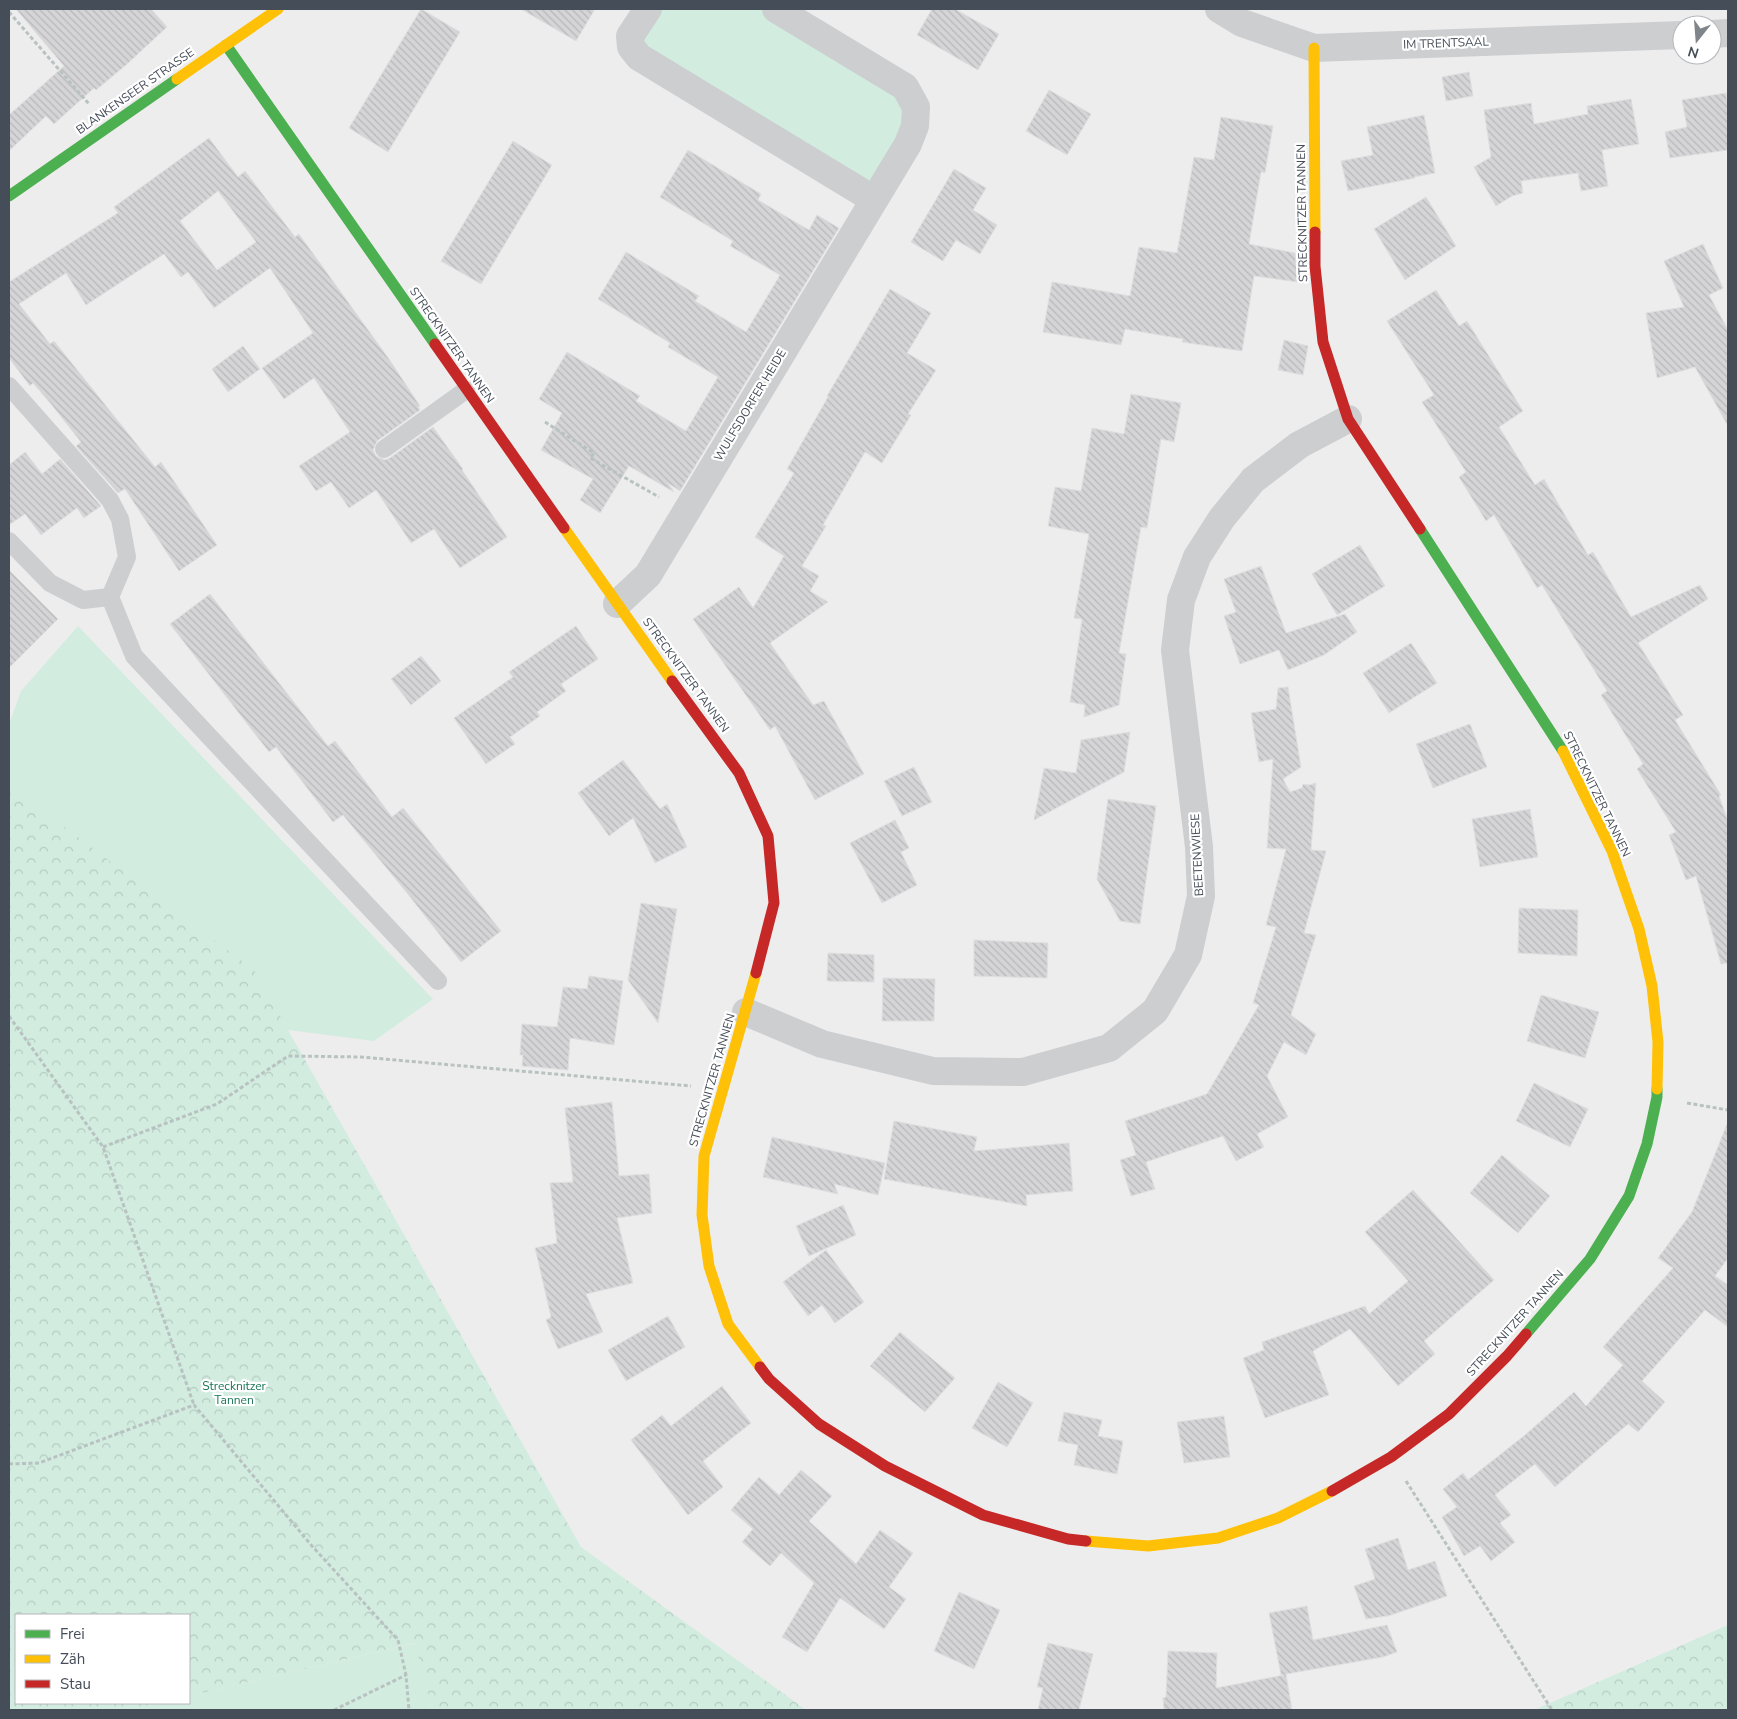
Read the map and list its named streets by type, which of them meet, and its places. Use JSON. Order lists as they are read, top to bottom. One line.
{"streets":{"street":["IM TRENTSAAL","BLANKENSEER STRASSE","STRECKNITZER TANNEN","WULFSDORFER HEIDE","BEETENWIESE"]},"crossings":[["IM TRENTSAAL","STRECKNITZER TANNEN"],["BLANKENSEER STRASSE","STRECKNITZER TANNEN"],["STRECKNITZER TANNEN","WULFSDORFER HEIDE"],["STRECKNITZER TANNEN","BEETENWIESE"]],"parks":["Strecknitzer Tannen"],"legend":["Frei","Zäh","Stau"],"north":"bottom"}
